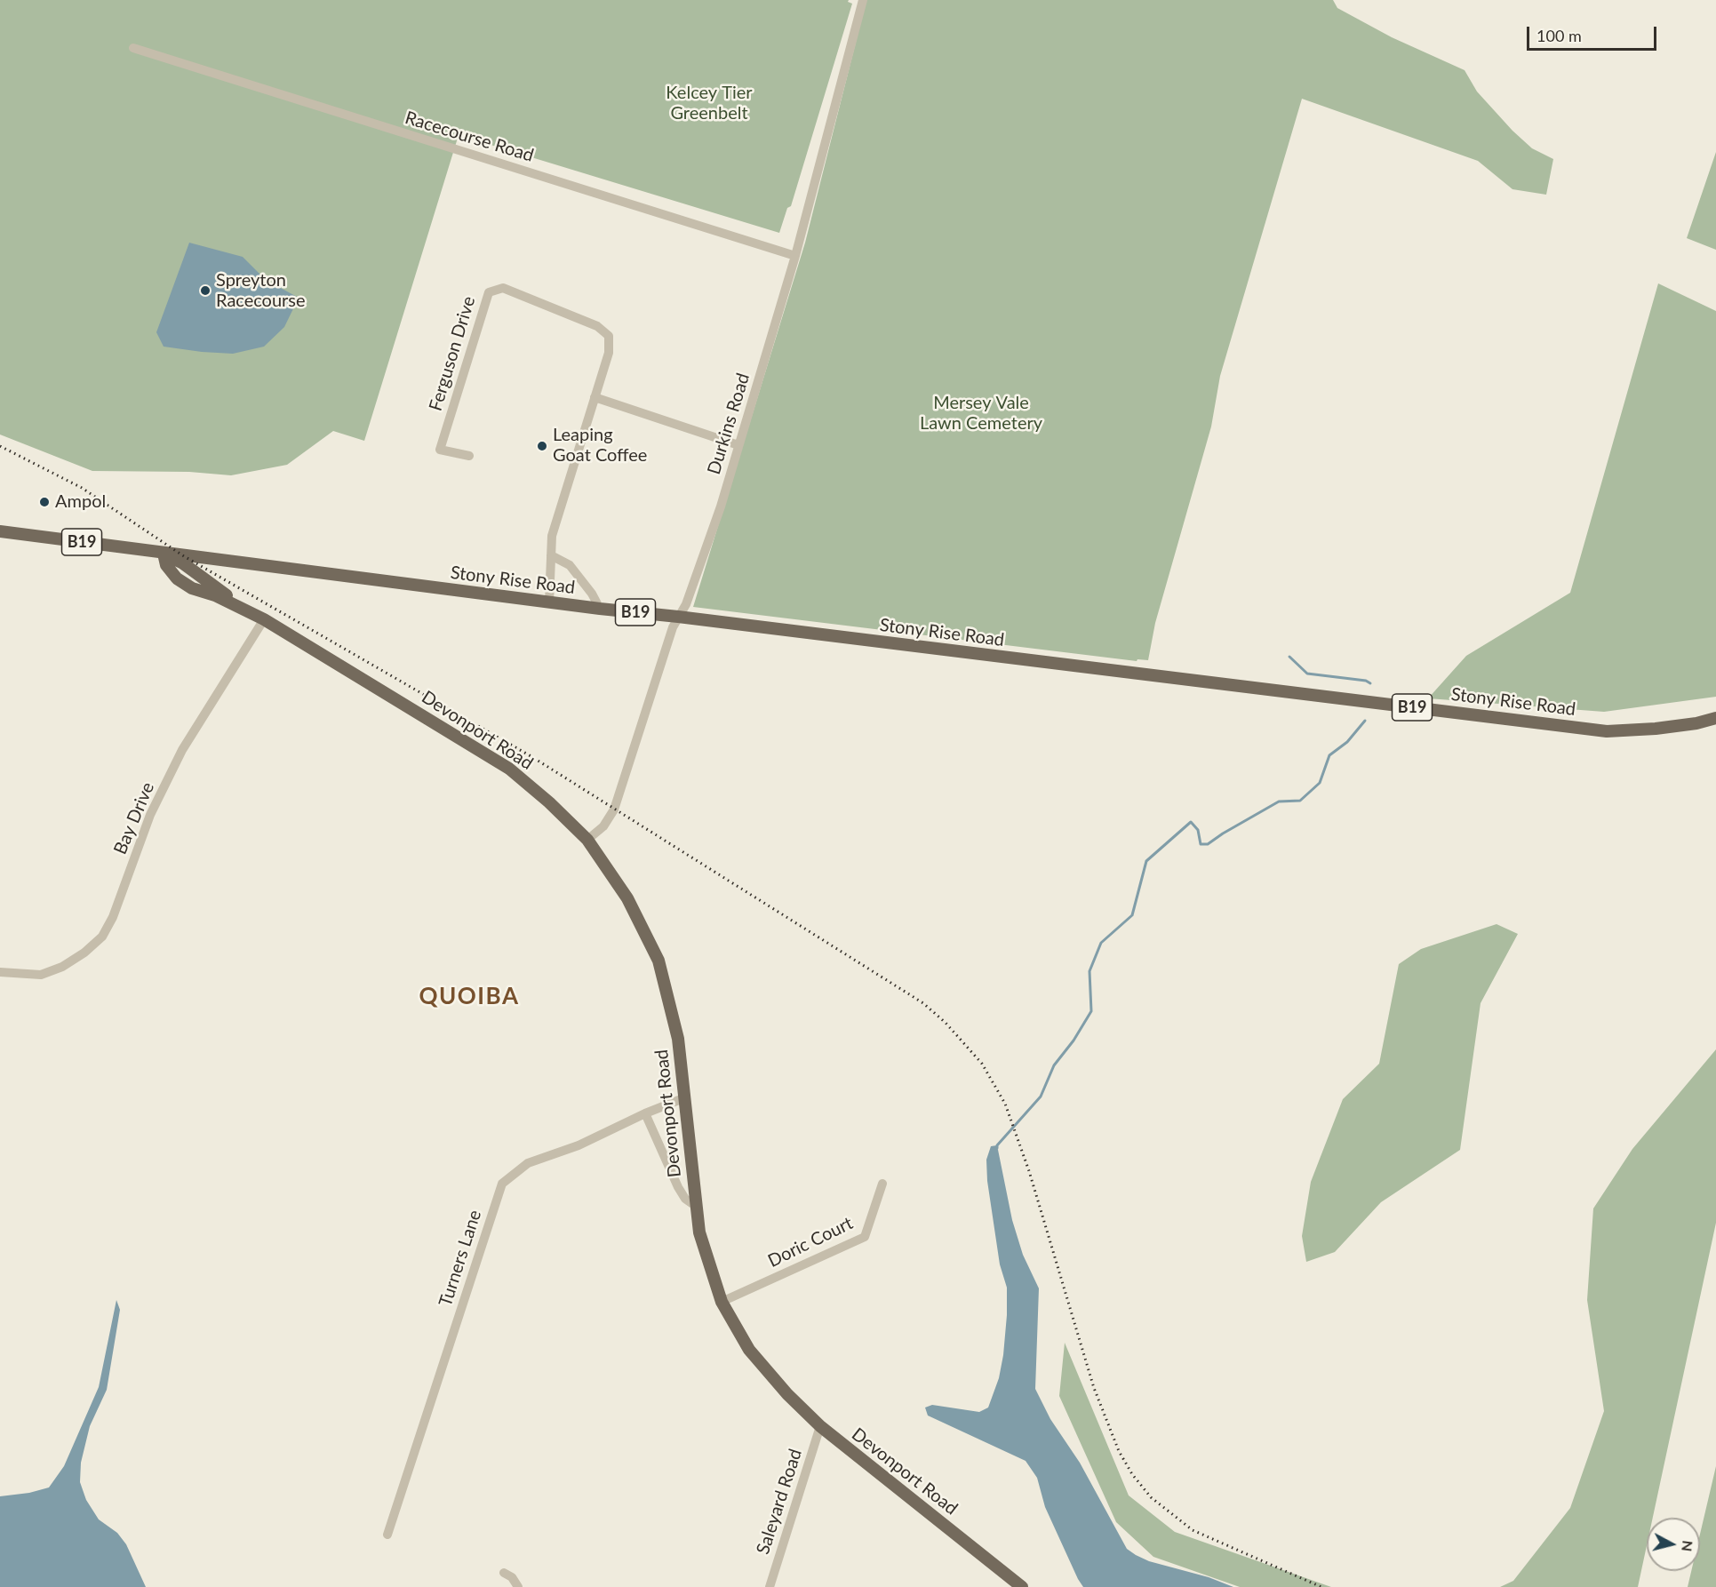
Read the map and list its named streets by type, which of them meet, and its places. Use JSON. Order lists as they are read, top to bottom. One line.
{"streets":{"main road":["B19","Stony Rise Road","Devonport Road"],"street":["Racecourse Road","Ferguson Drive","Durkins Road","Bay Drive","Doric Court","Turners Lane","Saleyard Road"]},"crossings":[["Racecourse Road","Durkins Road"],["Ferguson Drive","Stony Rise Road"],["Durkins Road","Stony Rise Road"],["Durkins Road","Devonport Road"],["B19","Stony Rise Road"],["B19","Devonport Road"],["Stony Rise Road","Devonport Road"],["Devonport Road","Bay Drive"],["Devonport Road","Doric Court"],["Devonport Road","Turners Lane"],["Devonport Road","Saleyard Road"]],"districts":["QUOIBA"],"parks":["Kelcey Tier Greenbelt","Mersey Vale Lawn Cemetery"],"places":["Spreyton Racecourse","Leaping Goat Coffee","Ampol"],"scale_bar":"100 m","north":"right"}
